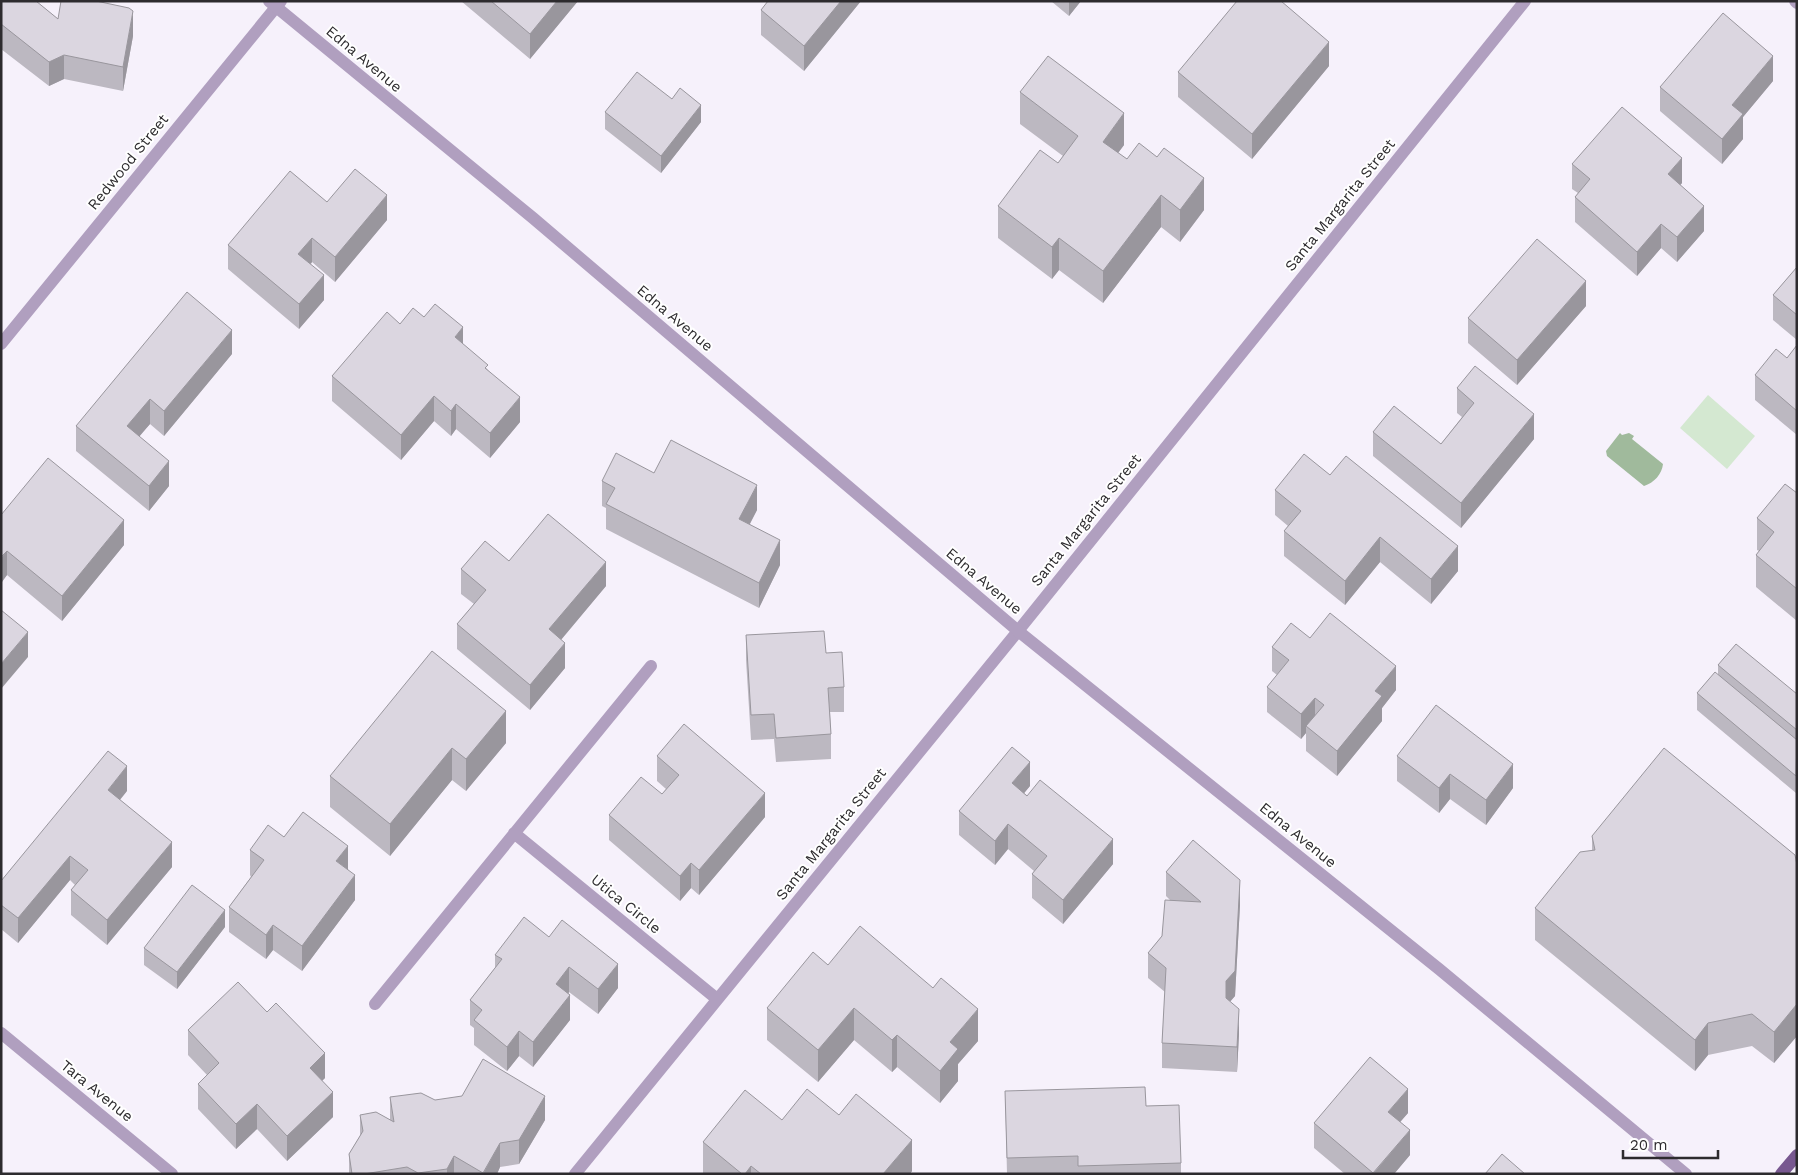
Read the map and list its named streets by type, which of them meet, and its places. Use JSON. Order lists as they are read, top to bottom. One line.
{"streets":{"street":["Edna Avenue","Redwood Street","Santa Margarita Street","Utica Circle","Tara Avenue"]},"crossings":[["Edna Avenue","Redwood Street"],["Edna Avenue","Santa Margarita Street"],["Santa Margarita Street","Utica Circle"]],"scale_bar":"20 m"}
